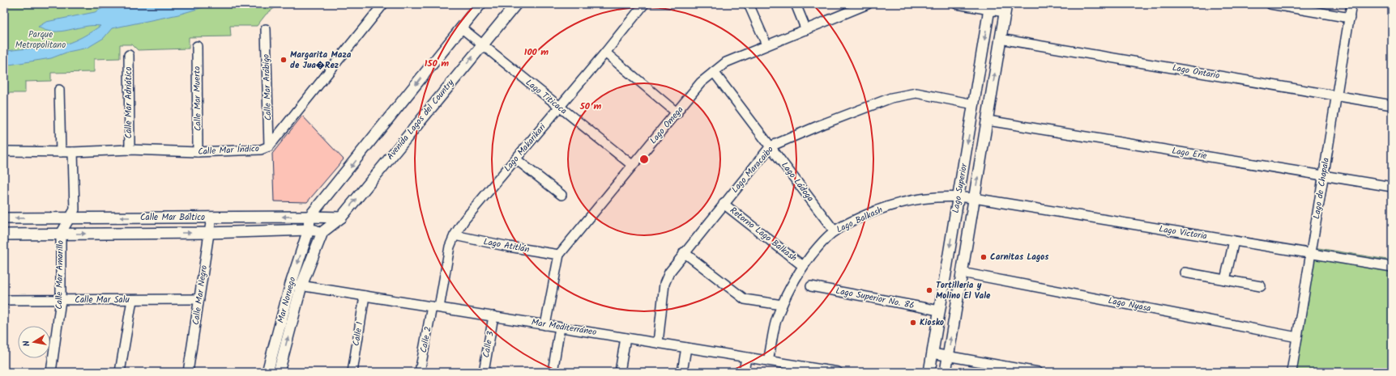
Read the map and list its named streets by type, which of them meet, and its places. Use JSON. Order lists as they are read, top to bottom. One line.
{"streets":{"street":["Lago Ontario","Calle Mar Arábigo","Lago Titicaca","Calle Mar Muerto","Calle Mar Adriático","Avenida Lagos del Country","Lago Omega","Lago Makarikari","Calle Mar Índico","Lago Erie","Lago Maracaibo","Lago Ládoga","Lago Superior","Lago de Chapala","Calle Mar Báltico","Lago Balkash","Lago Victoria","Retorno Lago Balkash","Lago Atitlán","Calle Mar Amarillo","Calle Mar Negro","Lago Superior No. 86","Calle Mar Salu","Mar Noruego","Lago Nyasa","Mar Mediterráneo","Calle 1","Calle 2","Calle 3"]},"crossings":[["Lago Ontario","Lago Superior"],["Lago Ontario","Lago de Chapala"],["Calle Mar Arábigo","Calle Mar Índico"],["Lago Titicaca","Avenida Lagos del Country"],["Lago Titicaca","Lago Omega"],["Lago Titicaca","Lago Makarikari"],["Calle Mar Muerto","Calle Mar Índico"],["Calle Mar Adriático","Calle Mar Índico"],["Avenida Lagos del Country","Calle Mar Báltico"],["Avenida Lagos del Country","Mar Noruego"],["Lago Omega","Lago Ládoga"],["Lago Omega","Lago Atitlán"],["Lago Omega","Mar Mediterráneo"],["Lago Makarikari","Lago Atitlán"],["Lago Makarikari","Mar Mediterráneo"],["Lago Makarikari","Calle 2"],["Calle Mar Índico","Calle Mar Amarillo"],["Lago Erie","Lago Superior"],["Lago Erie","Lago de Chapala"],["Lago Maracaibo","Lago Ládoga"],["Lago Maracaibo","Lago Superior"],["Lago Maracaibo","Retorno Lago Balkash"],["Lago Maracaibo","Mar Mediterráneo"],["Lago Ládoga","Lago Balkash"],["Lago Superior","Lago Balkash"],["Lago Superior","Lago Victoria"],["Lago Superior","Lago Superior No. 86"],["Lago Superior","Lago Nyasa"],["Lago de Chapala","Lago Victoria"],["Lago de Chapala","Lago Nyasa"],["Calle Mar Báltico","Calle Mar Amarillo"],["Calle Mar Báltico","Calle Mar Negro"],["Calle Mar Báltico","Mar Noruego"],["Lago Balkash","Lago Victoria"],["Lago Balkash","Retorno Lago Balkash"],["Lago Balkash","Mar Mediterráneo"],["Calle Mar Amarillo","Calle Mar Salu"],["Calle Mar Negro","Calle Mar Salu"],["Mar Noruego","Mar Mediterráneo"],["Mar Mediterráneo","Calle 1"],["Mar Mediterráneo","Calle 2"],["Mar Mediterráneo","Calle 3"]],"parks":["Parque Metropolitano"],"places":["Margarita Maza de Jua�Rez","Carnitas Lagos","Tortilleria y Molino El Vale","Kiosko"],"north":"left","rings":["100 m","150 m","50 m"]}
